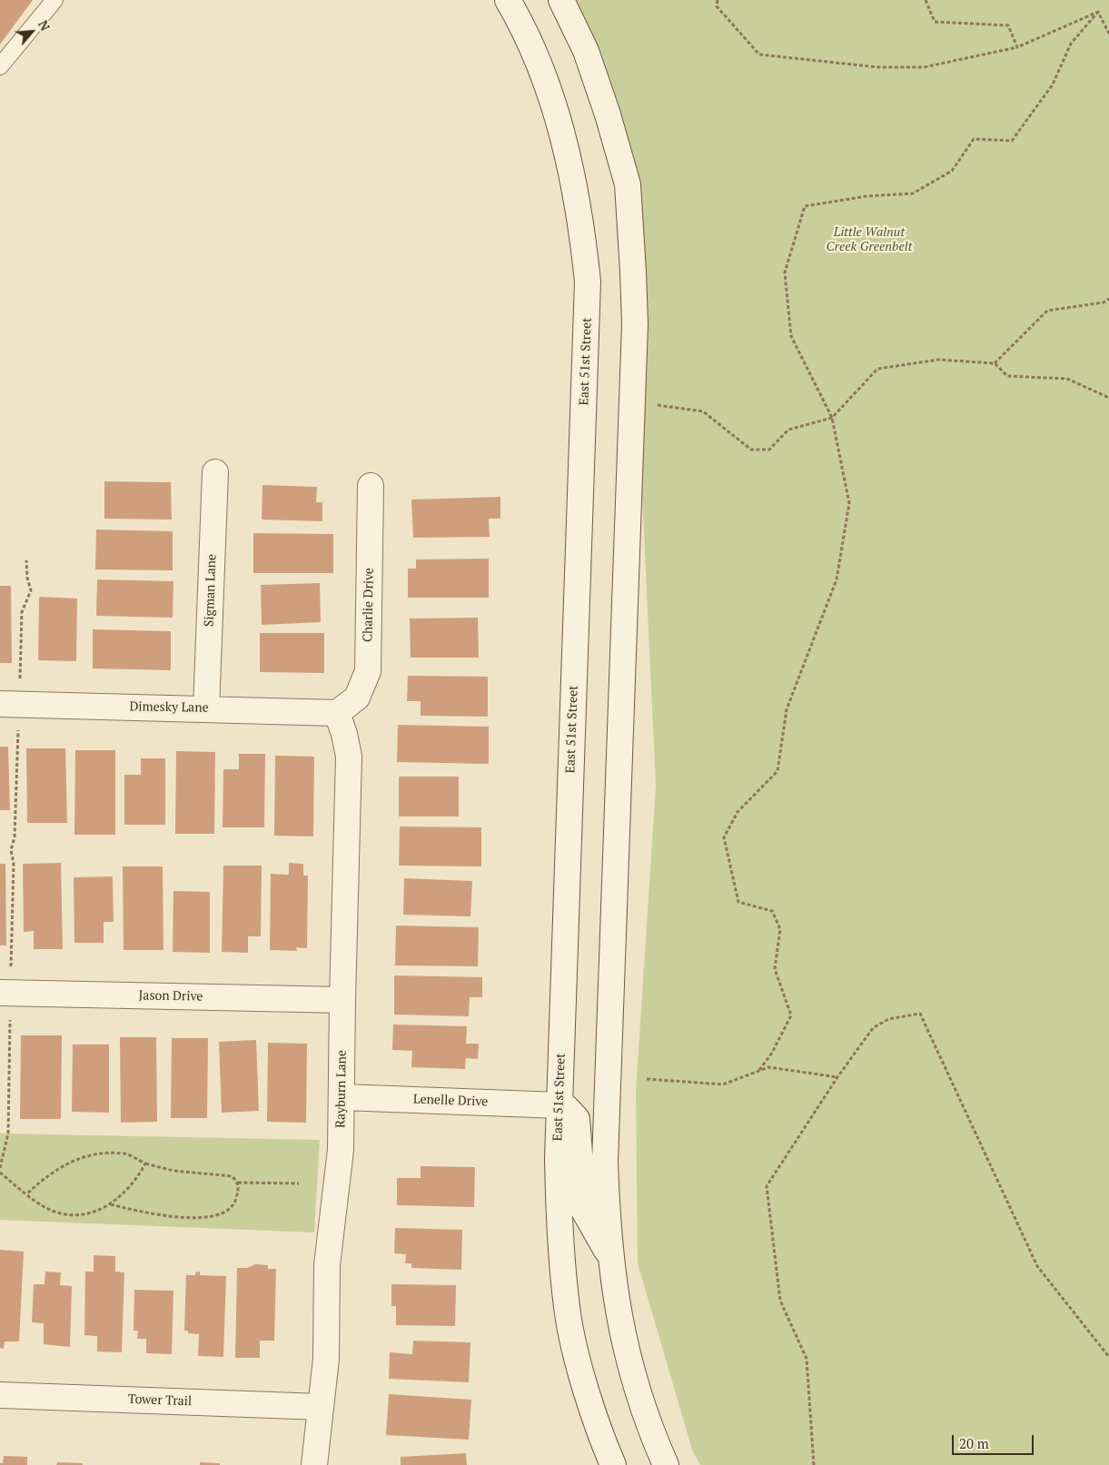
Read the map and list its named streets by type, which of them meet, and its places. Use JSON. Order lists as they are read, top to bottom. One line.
{"streets":{"street":["East 51st Street","Sigman Lane","Charlie Drive","Dimesky Lane","Jason Drive","Rayburn Lane","Lenelle Drive","Tower Trail"]},"crossings":[["East 51st Street","Lenelle Drive"],["Sigman Lane","Dimesky Lane"],["Charlie Drive","Dimesky Lane"],["Charlie Drive","Rayburn Lane"],["Dimesky Lane","Rayburn Lane"],["Jason Drive","Rayburn Lane"],["Rayburn Lane","Lenelle Drive"],["Rayburn Lane","Tower Trail"]],"parks":["Little Walnut Creek Greenbelt"],"scale_bar":"20 m","north":"top right"}
